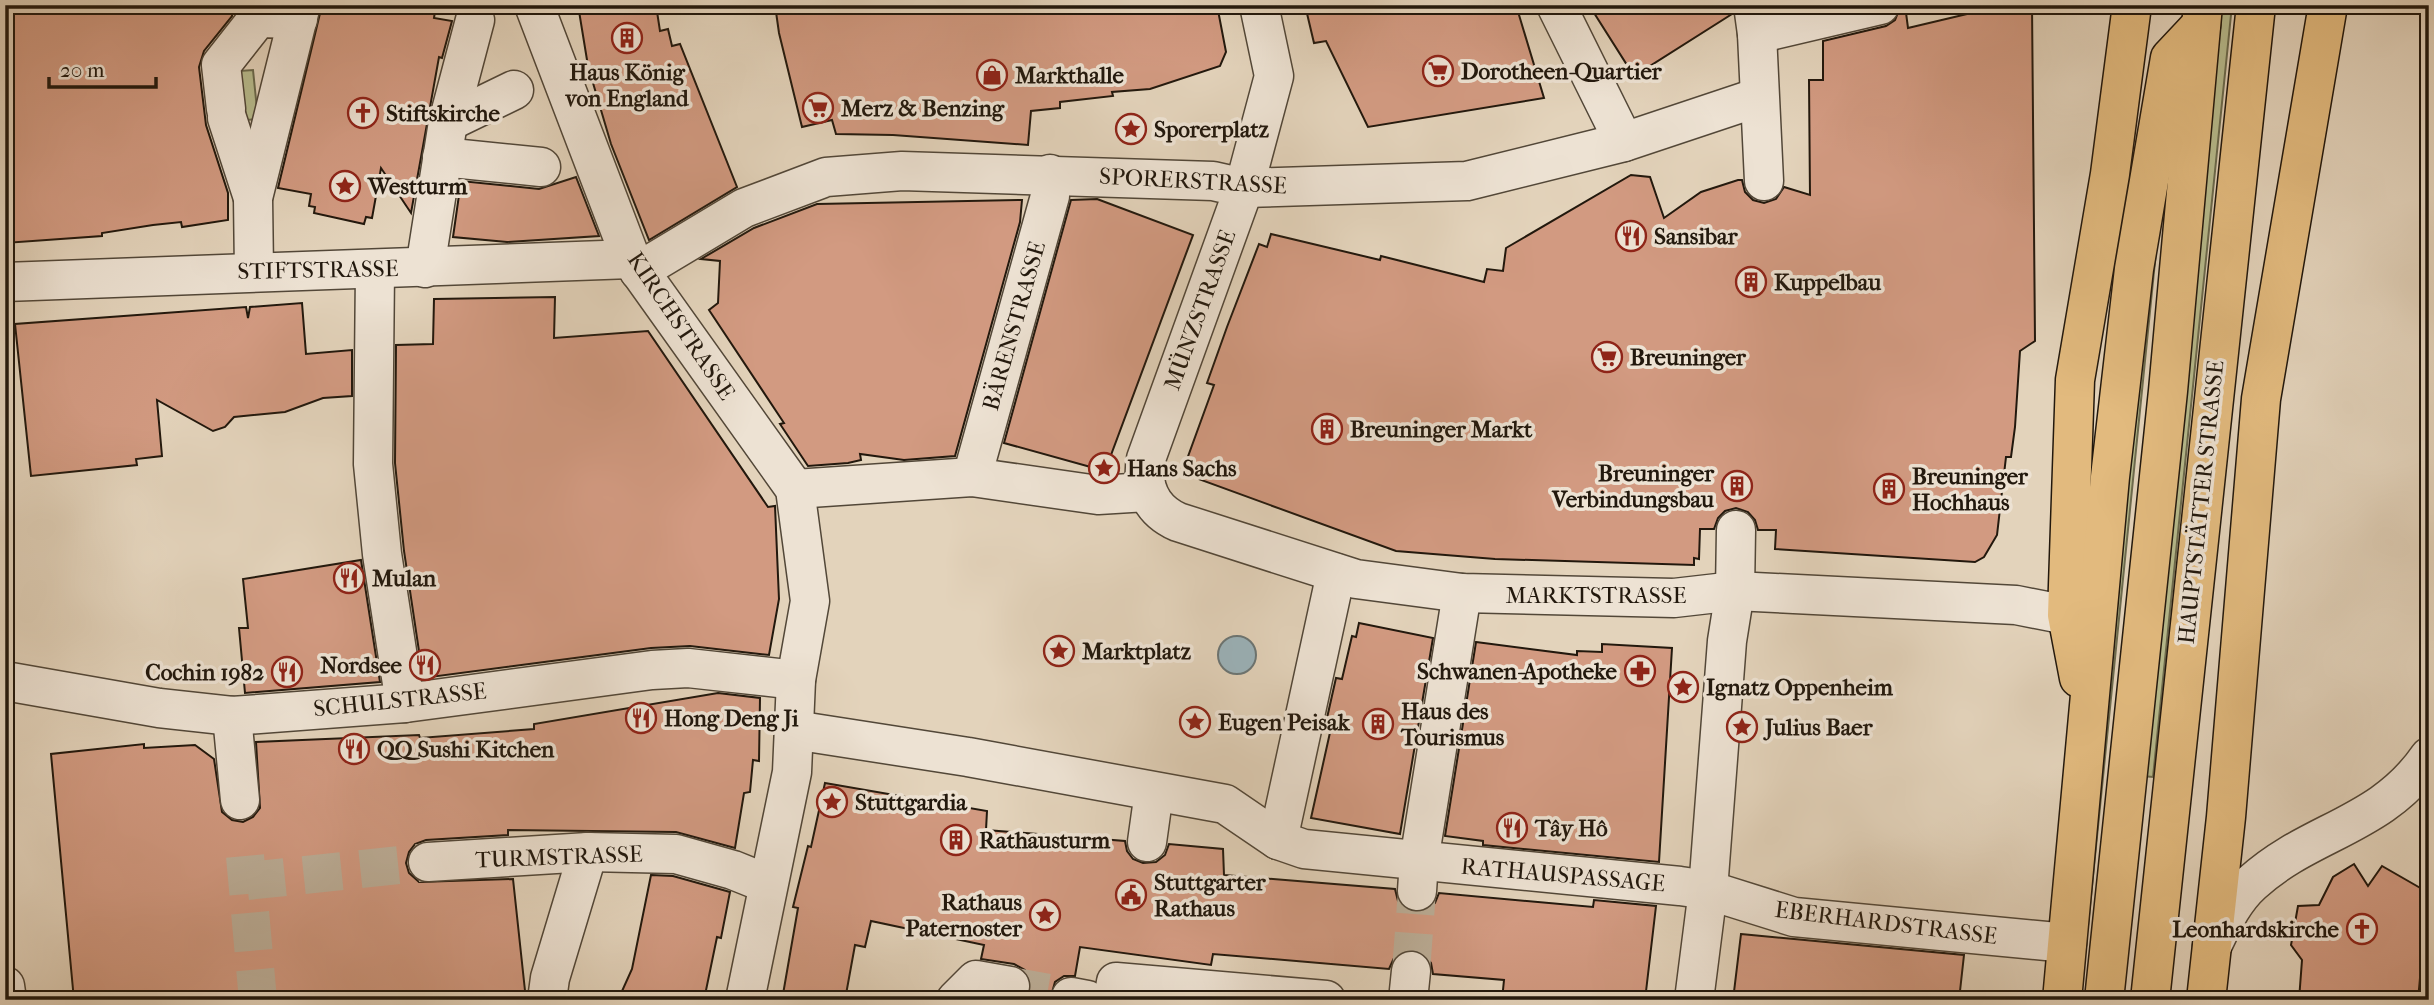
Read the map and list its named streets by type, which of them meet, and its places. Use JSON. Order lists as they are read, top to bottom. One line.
{"streets":{"main road":["HAUPTSTÄTTER STRASSE"],"street":["SPORERSTRASSE","STIFTSTRASSE","MÜNZSTRASSE","KIRCHSTRASSE","BÄRENSTRASSE","MARKTSTRASSE","SCHULSTRASSE","TURMSTRASSE","RATHAUSPASSAGE","EBERHARDSTRASSE"]},"crossings":[["SPORERSTRASSE","STIFTSTRASSE"],["SPORERSTRASSE","MÜNZSTRASSE"],["SPORERSTRASSE","KIRCHSTRASSE"],["SPORERSTRASSE","BÄRENSTRASSE"],["STIFTSTRASSE","KIRCHSTRASSE"],["MÜNZSTRASSE","MARKTSTRASSE"],["RATHAUSPASSAGE","EBERHARDSTRASSE"]],"places":{"building":["Haus König von England","Kuppelbau","Breuninger Markt","Breuninger Verbindungsbau","Breuninger Hochhaus","Haus des Tourismus","Rathausturm"],"supermarket":["Dorotheen-Quartier","Merz & Benzing","Breuninger"],"shop":["Markthalle"],"church":["Stiftskirche","Leonhardskirche"],"place":["Sporerplatz","Westturm","Hans Sachs","Marktplatz","Ignatz Oppenheim","Eugen Peisak","Julius Baer","Stuttgardia","Rathaus Paternoster"],"restaurant":["Sansibar","Mulan","Nordsee","Cochin 1982","Hong Deng Ji","QQ Sushi Kitchen","Tây Hô"],"pharmacy":["Schwanen-Apotheke"],"public building":["Stuttgarter Rathaus"]},"scale_bar":"20 m"}
